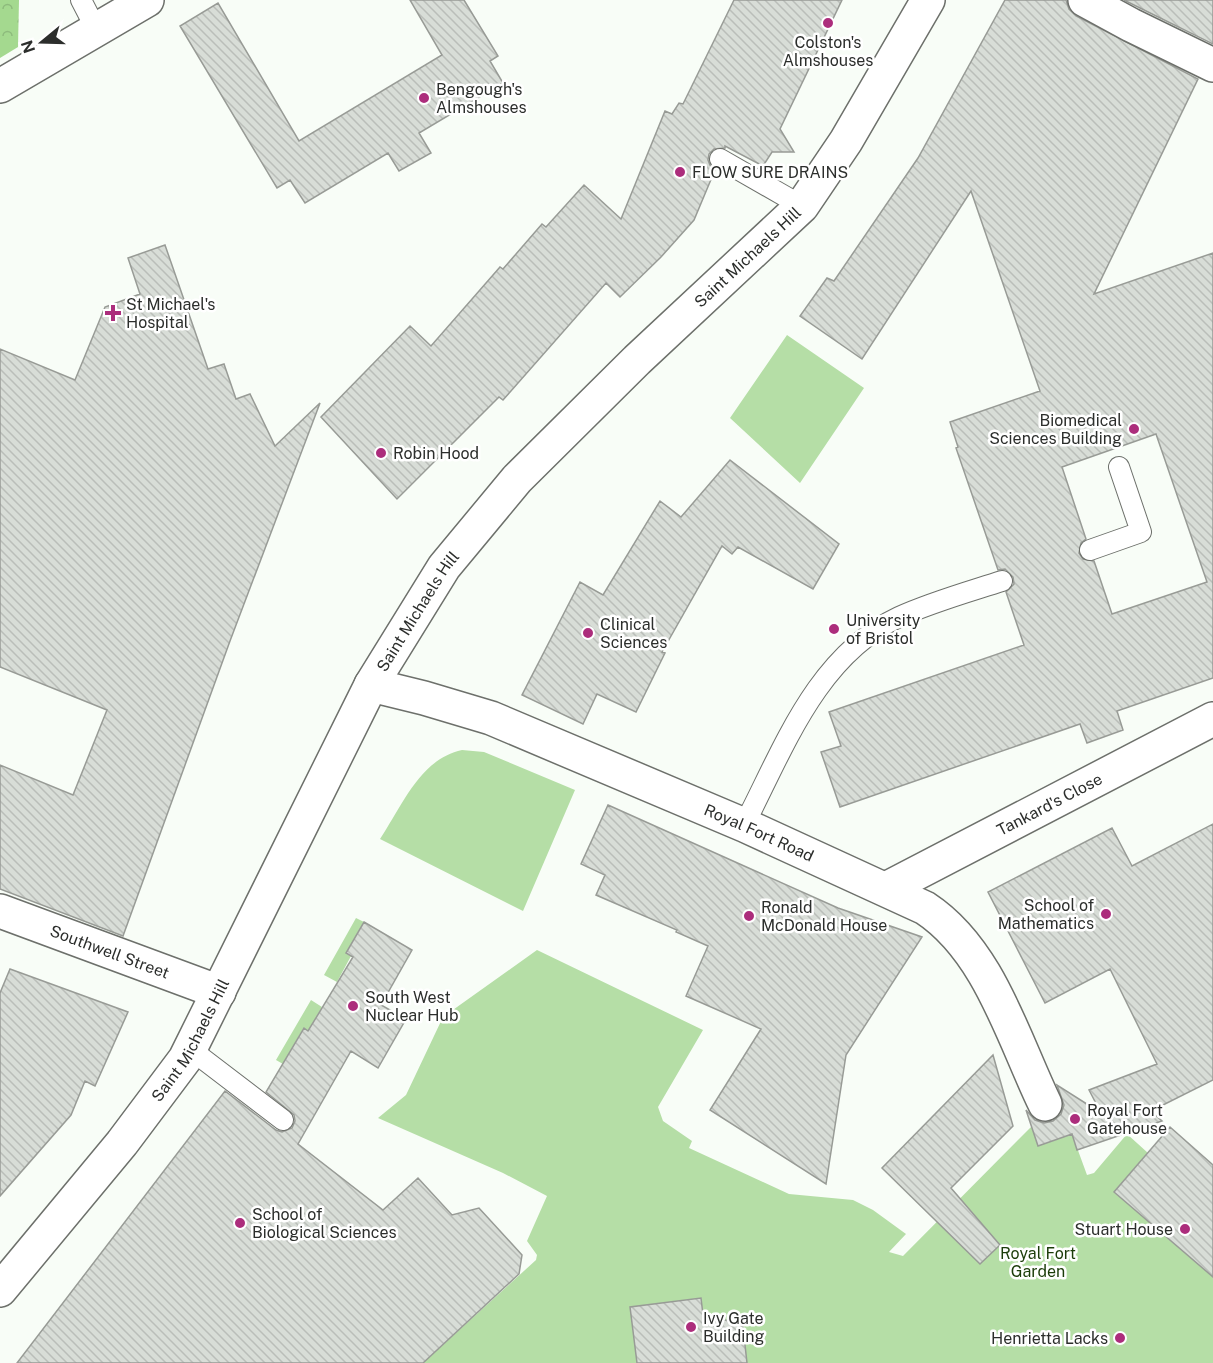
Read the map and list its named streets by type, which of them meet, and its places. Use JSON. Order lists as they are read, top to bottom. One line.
{"streets":{"street":["Saint Michaels Hill","Tankard's Close","Royal Fort Road","Southwell Street"]},"crossings":[["Saint Michaels Hill","Royal Fort Road"],["Saint Michaels Hill","Southwell Street"],["Tankard's Close","Royal Fort Road"]],"parks":["Royal Fort Garden"],"places":{"other":["Colston's Almshouses","Bengough's Almshouses","FLOW SURE DRAINS","Biomedical Sciences Building","Robin Hood","University of Bristol","Clinical Sciences","School of Mathematics","Ronald McDonald House","South West Nuclear Hub","Royal Fort Gatehouse","School of Biological Sciences","Stuart House","Ivy Gate Building","Henrietta Lacks"],"health":["St Michael's Hospital"]},"north":"left"}
